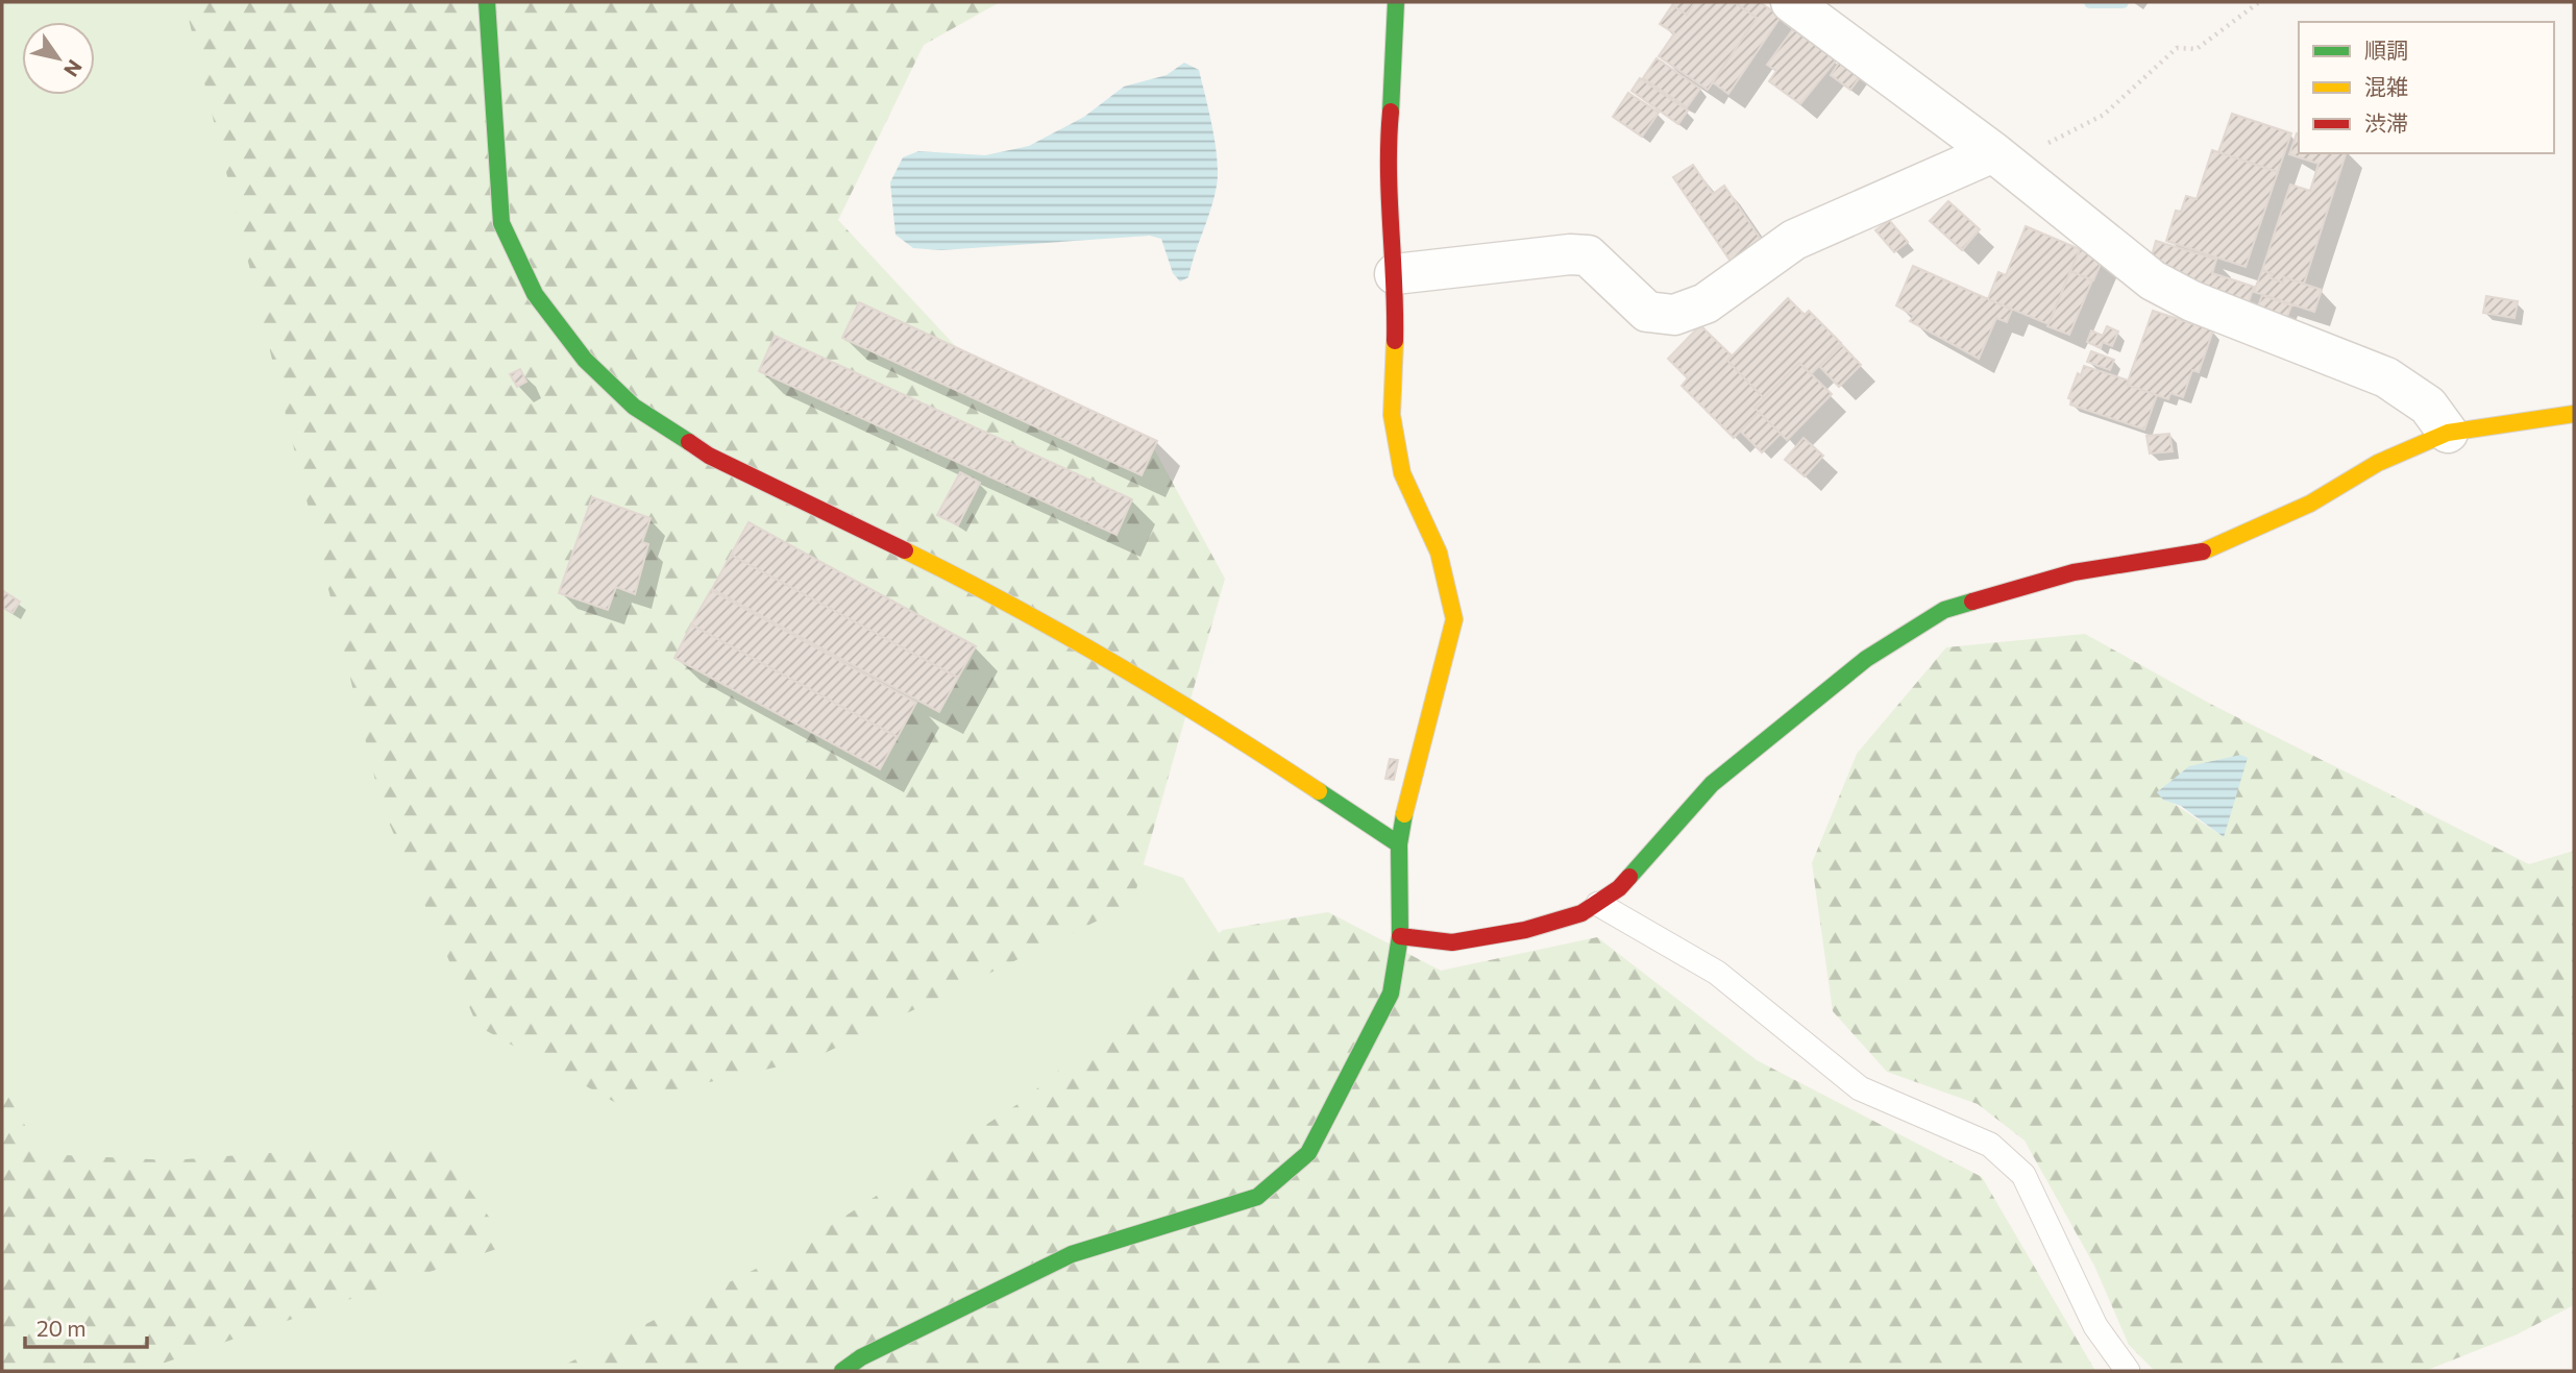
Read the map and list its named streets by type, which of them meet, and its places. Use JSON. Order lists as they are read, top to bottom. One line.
{"legend":["順調","混雑","渋滞"],"scale_bar":"20 m","north":"bottom right"}
